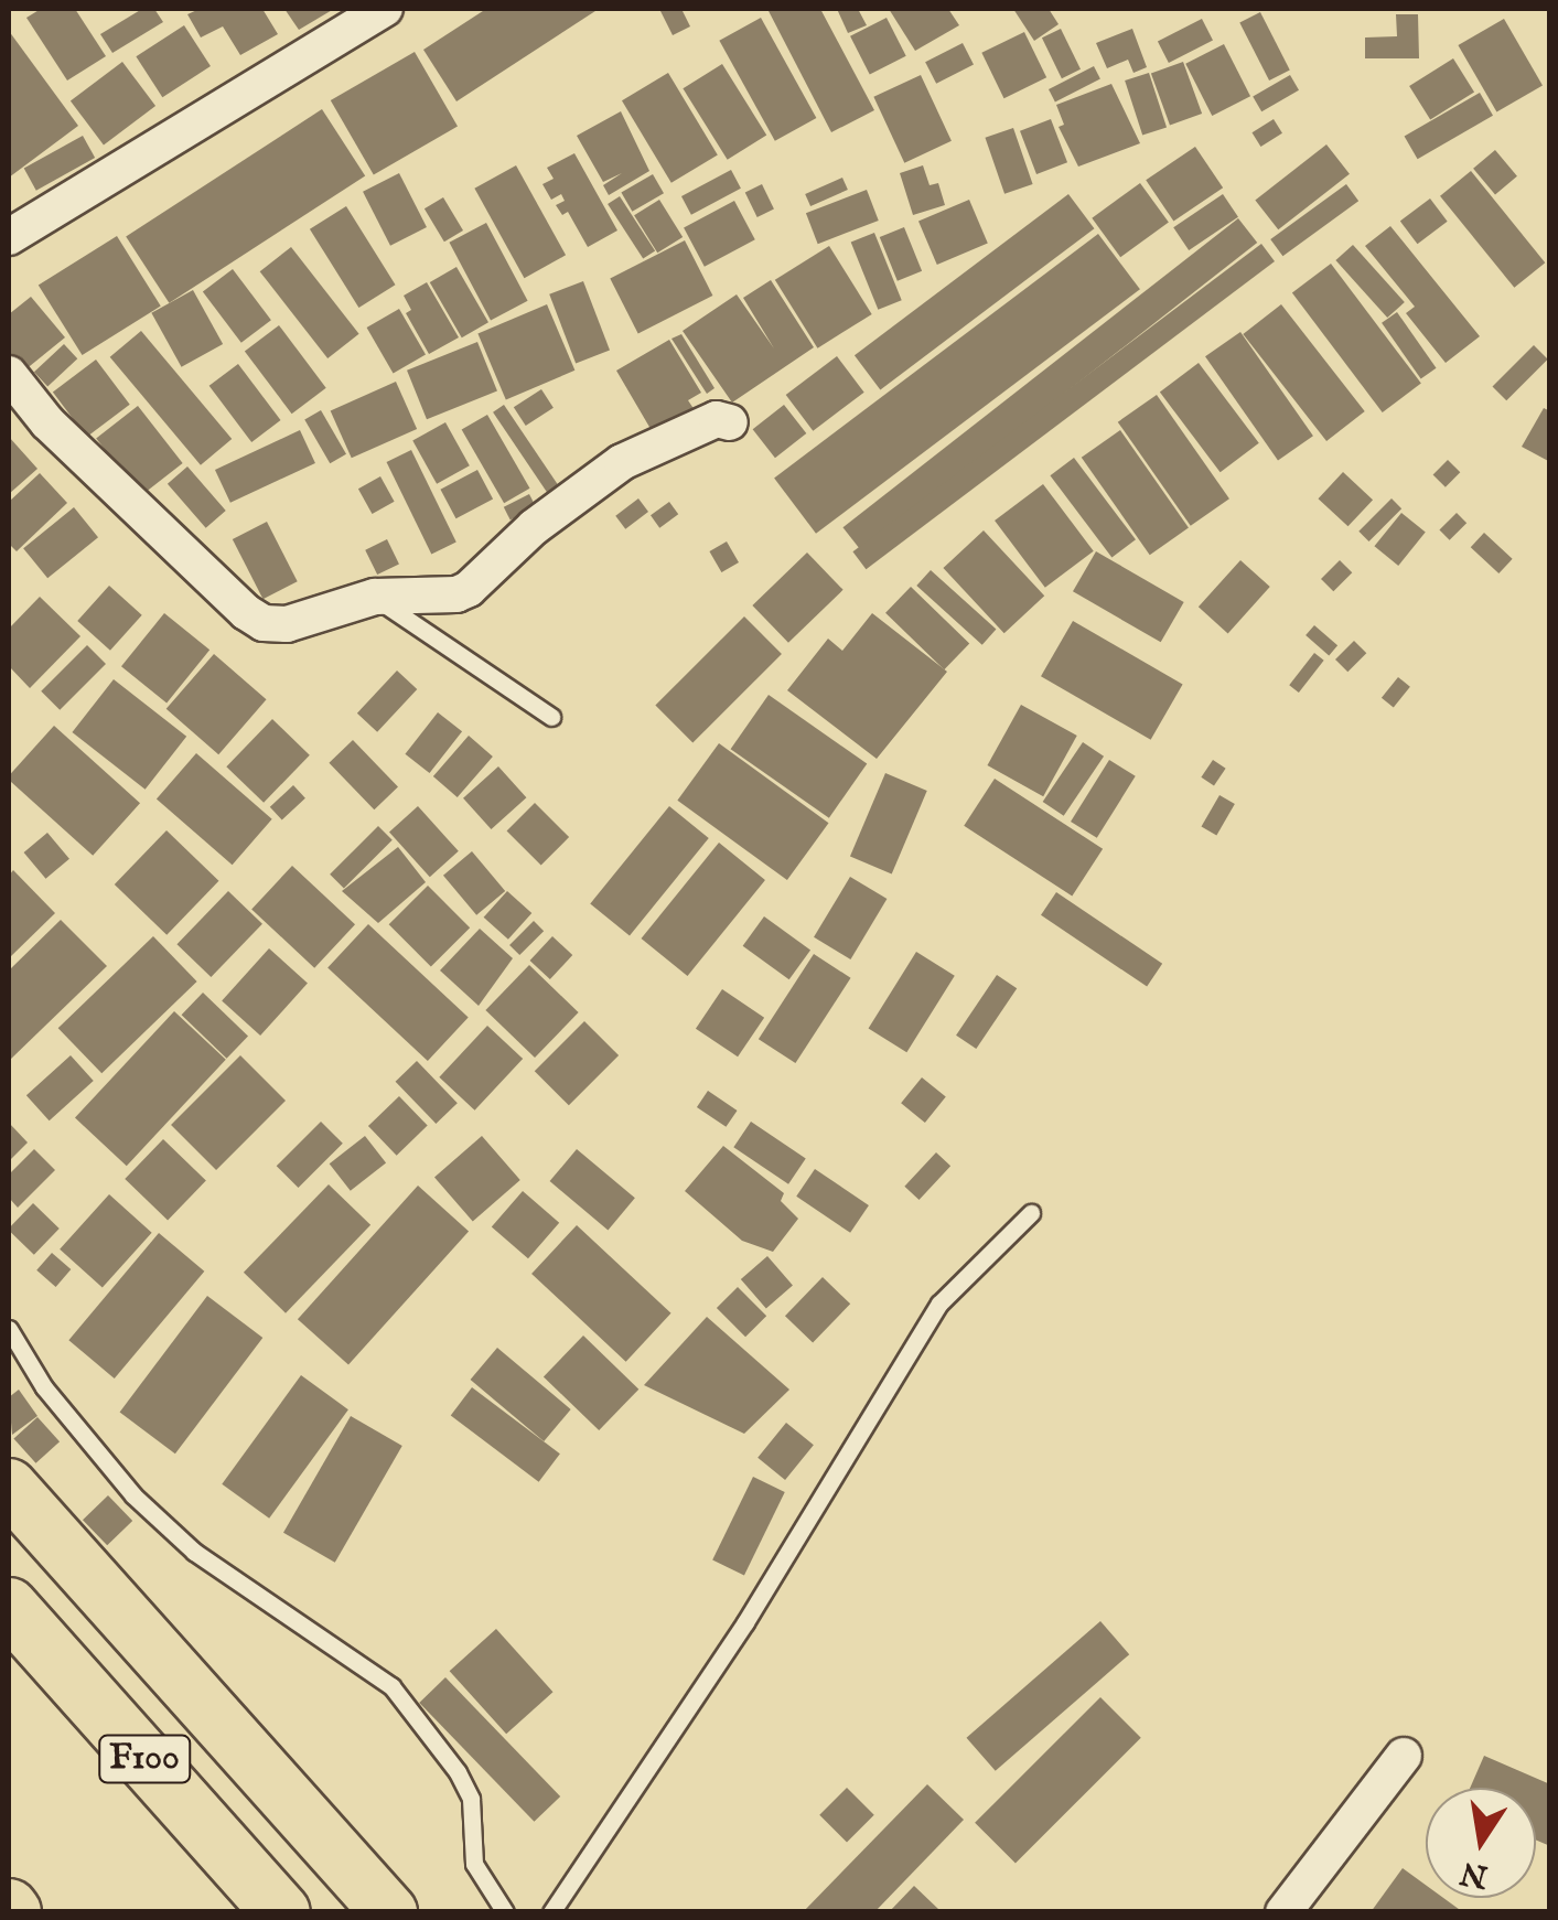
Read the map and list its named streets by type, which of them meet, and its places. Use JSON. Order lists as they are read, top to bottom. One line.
{"streets":{"highway":["F100"]},"north":"bottom"}
